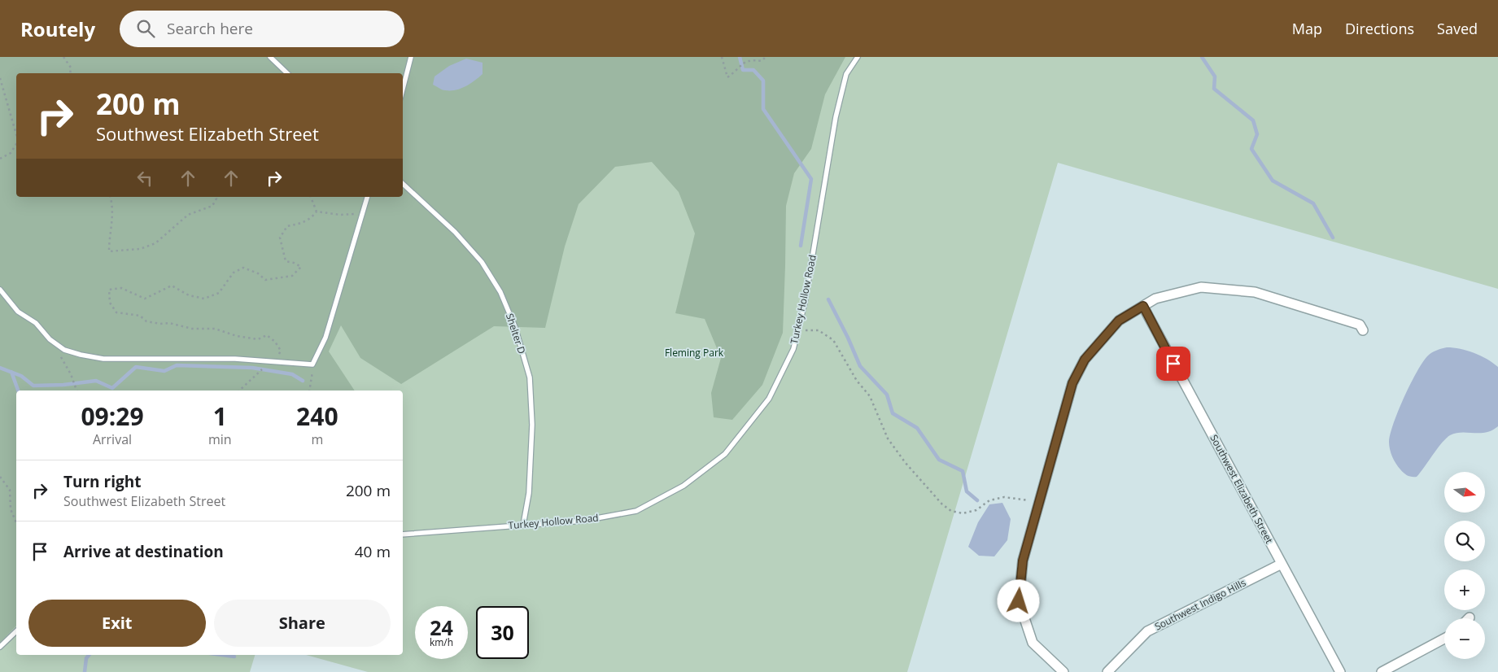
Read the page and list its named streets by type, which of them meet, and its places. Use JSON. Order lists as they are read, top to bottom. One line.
{"streets":{"street":["Southwest Elizabeth Street","Southwest Indigo Hills"],"lane":["Turkey Hollow Road","Shelter D"]},"crossings":[["Turkey Hollow Road","Shelter D"],["Southwest Elizabeth Street","Southwest Indigo Hills"]],"parks":["Fleming Park"],"north":"right","page":{"header":"Routely","search":"Search here","nav":["Map","Directions","Saved"],"turn":["200 m","Southwest Elizabeth Street"],"eta":["09:29","Arrival","1","min","240","m"],"list":[{"name":"Turn right","note":"Southwest Elizabeth Street","value":"200 m"},{"name":"Arrive at destination","value":"40 m"}],"map_buttons":["+","−"],"buttons":["Exit","Share"],"speed":"24 km/h","limit":"30"}}
